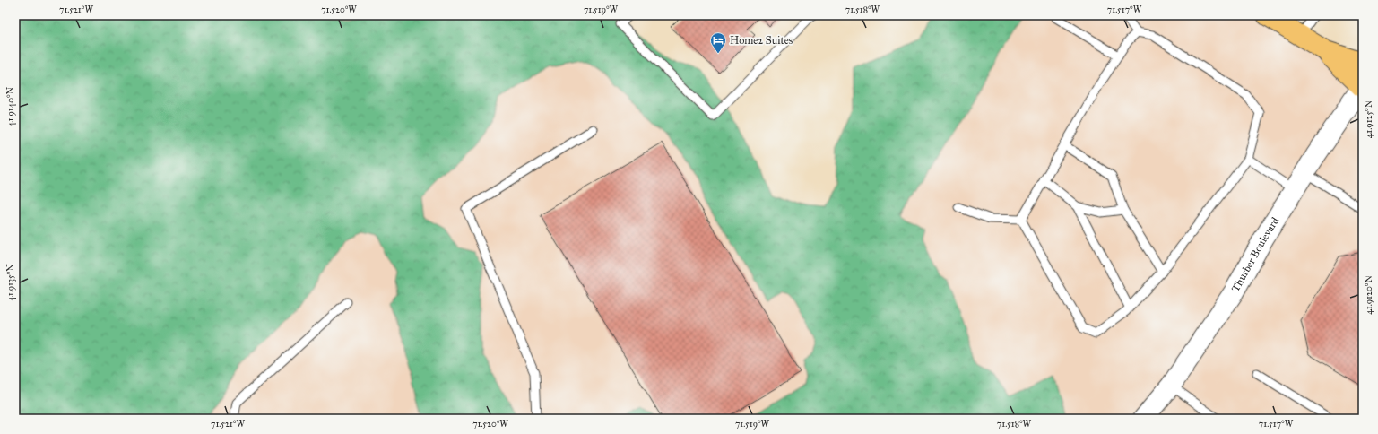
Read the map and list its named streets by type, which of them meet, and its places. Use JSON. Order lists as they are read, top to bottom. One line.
{"streets":{"street":["Thurber Boulevard"]},"places":{"hotel":["Home2 Suites"]},"coordinates":["71.521°W","71.520°W","71.519°W","71.518°W","71.517°W","41.9140°N","41.9125°N","41.9135°N","41.9120°N"]}
